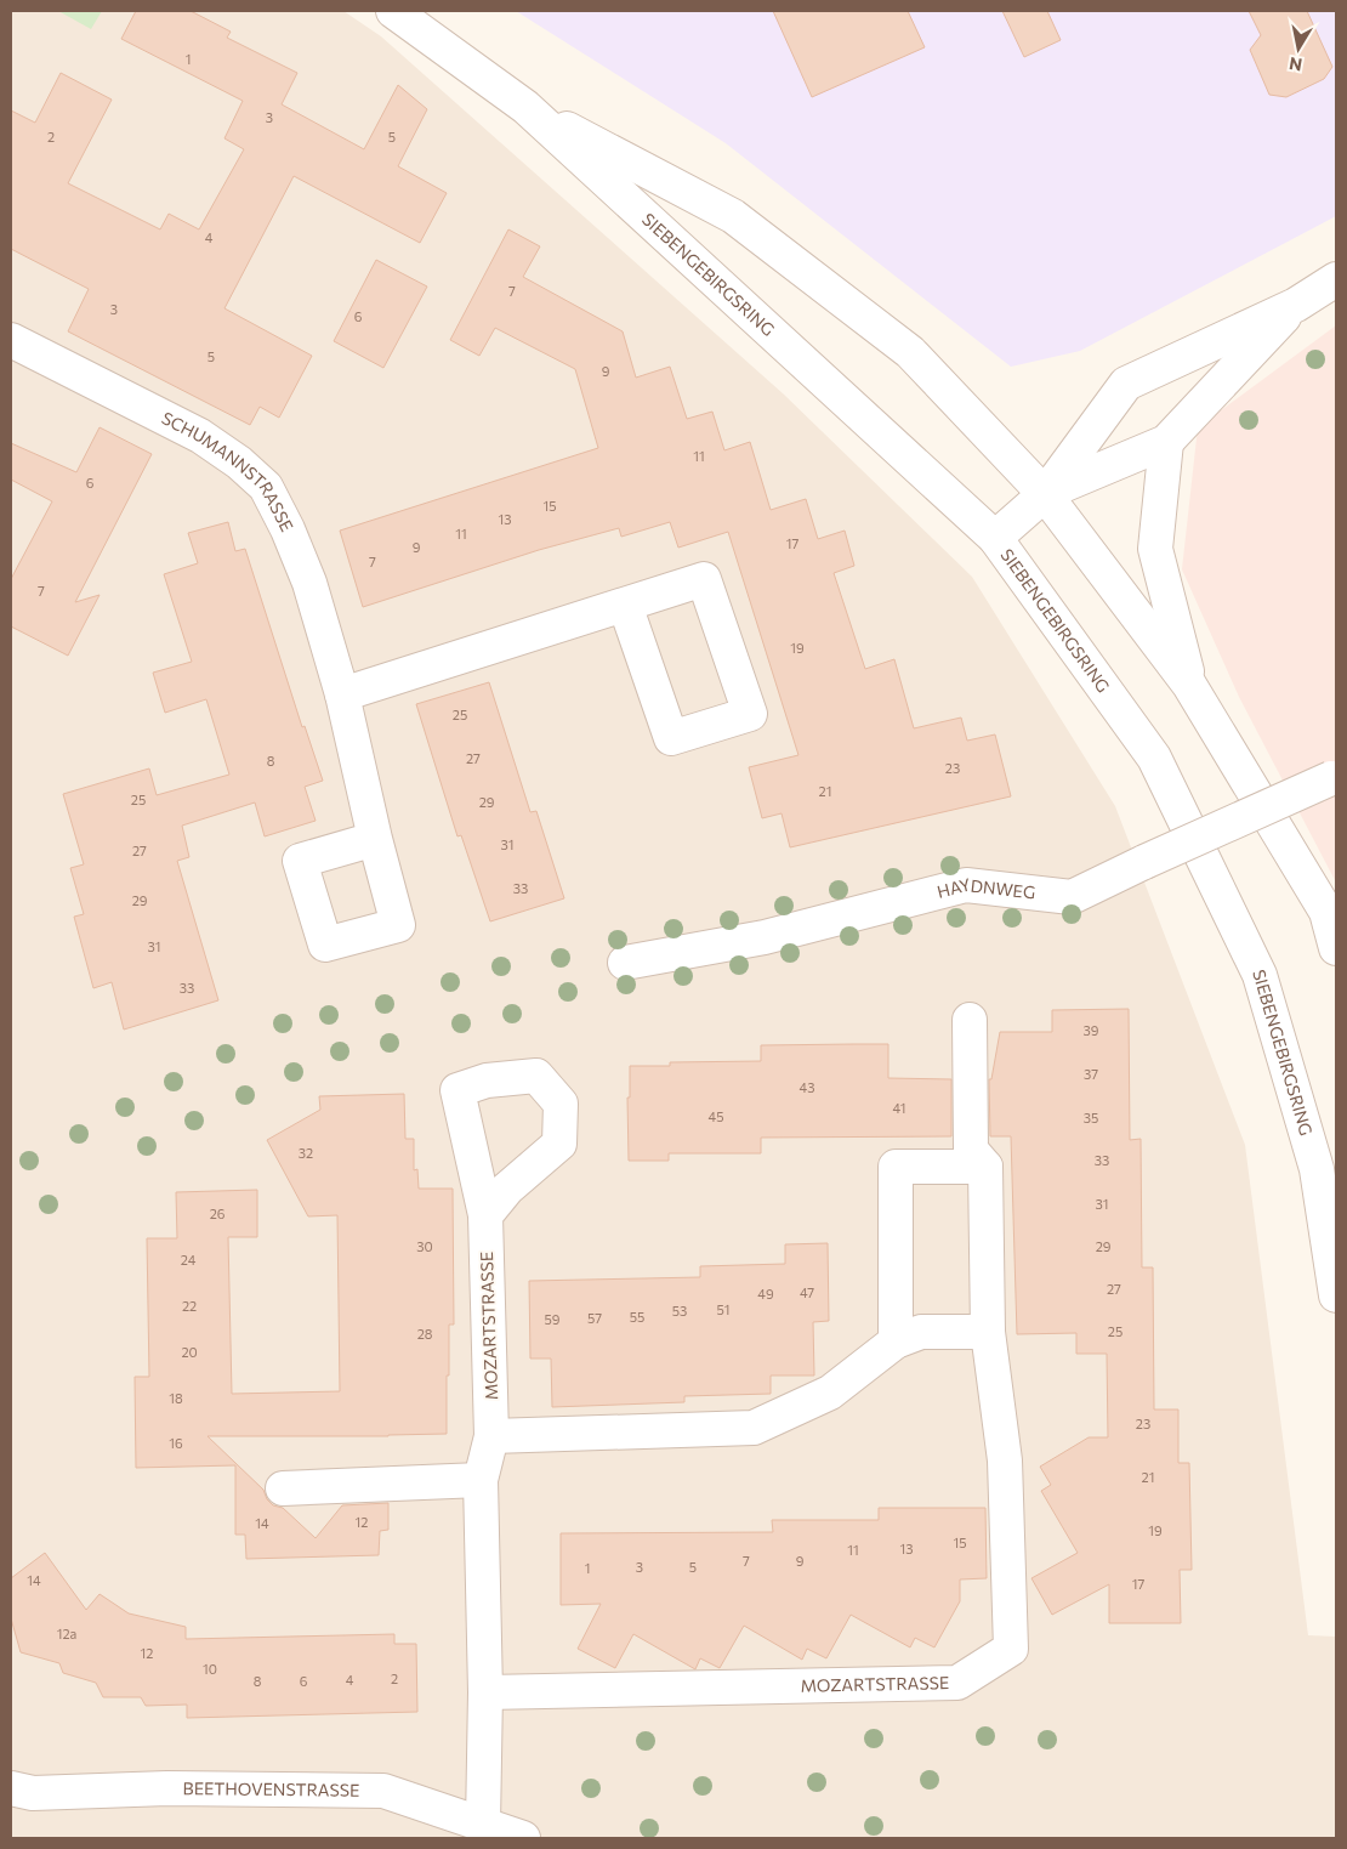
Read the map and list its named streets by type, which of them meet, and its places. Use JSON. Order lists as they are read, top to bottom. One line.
{"streets":{"street":["SIEBENGEBIRGSRING","SCHUMANNSTRASSE","HAYDNWEG","MOZARTSTRASSE","BEETHOVENSTRASSE"]},"crossings":[["MOZARTSTRASSE","BEETHOVENSTRASSE"]],"house_numbers":["1","3","2","5","4","7","3","6","5","9","11","6","15","13","11","17","9","7","7","19","25","27","8","23","21","25","29","31","27","33","29","31","33","39","37","43","41","45","35","32","33","31","26","30","29","24","27","47","49","22","51","53","55","57","59","25","28","20","18","23","16","21","12","14","19","15","13","11","7","9","3","5","1","14","17","12a","12","10","2","4","8","6"],"north":"bottom"}
